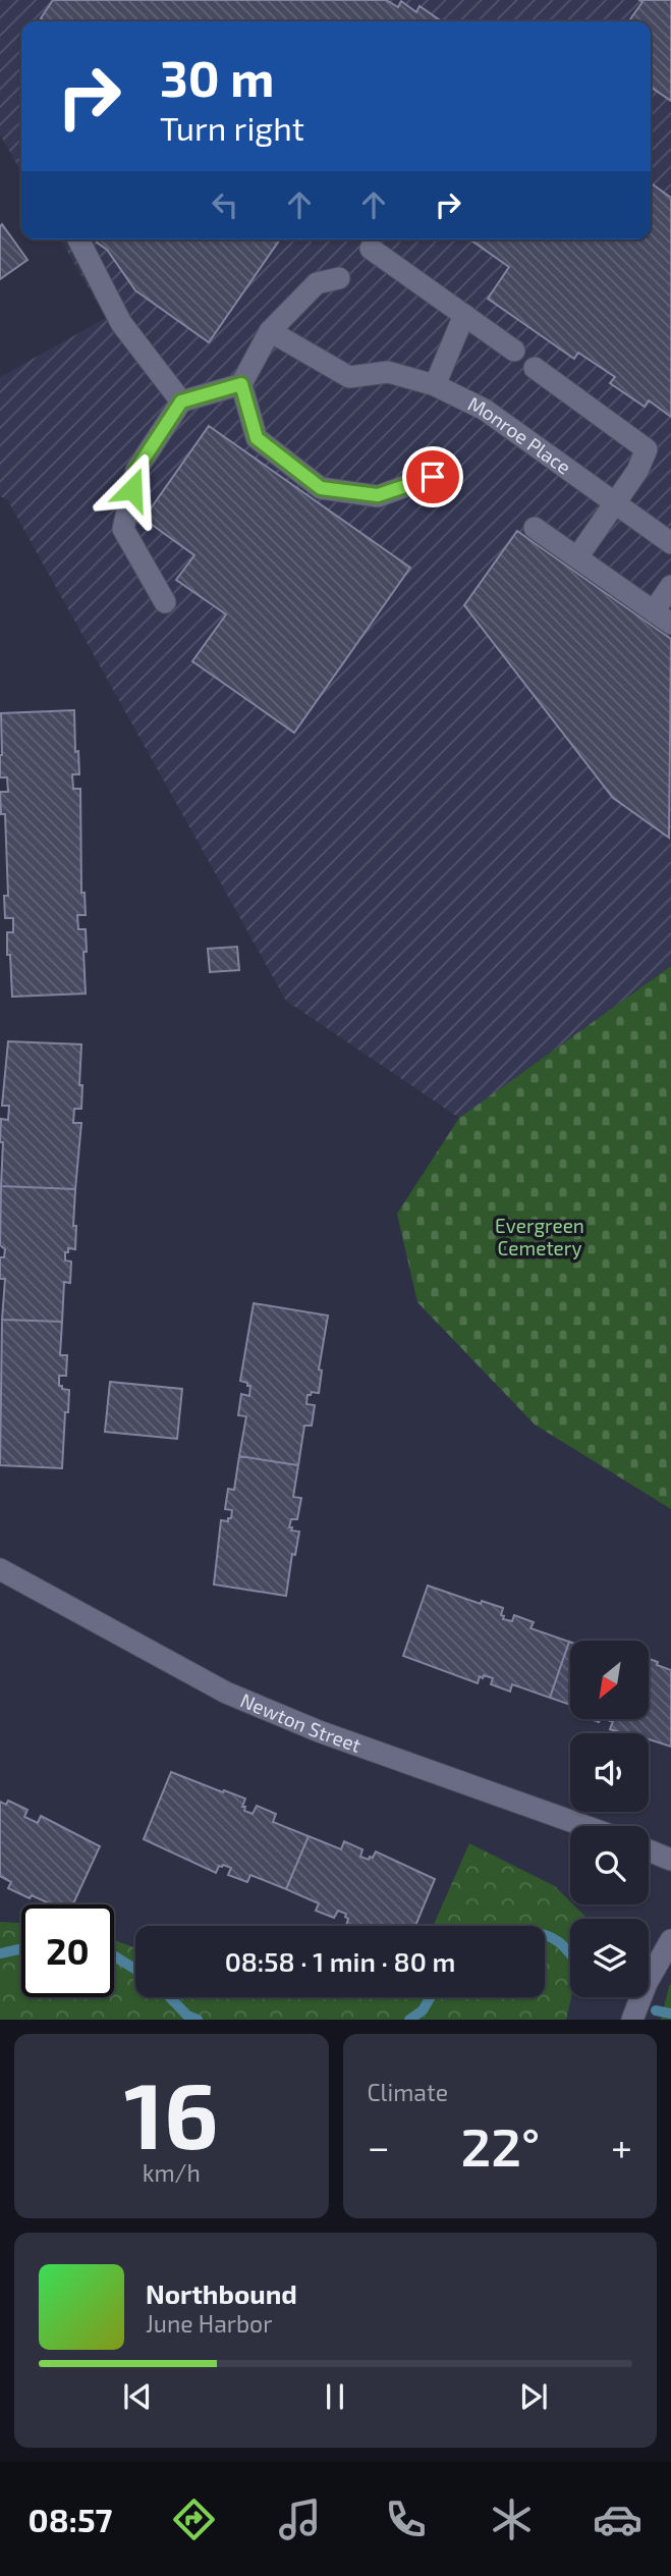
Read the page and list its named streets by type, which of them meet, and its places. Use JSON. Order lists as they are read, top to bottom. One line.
{"streets":{"street":["Monroe Place","Newton Street"]},"parks":["Evergreen Cemetery"],"north":"bottom left","page":{"turn":["30 m","Turn right"],"limit":"20","trip":"08:58 · 1 min · 80 m","tile":[["16","km/h"],"Climate"],"heat":["−","22°","+"],"song":["Northbound","June Harbor"],"tabs":"08:57"}}
